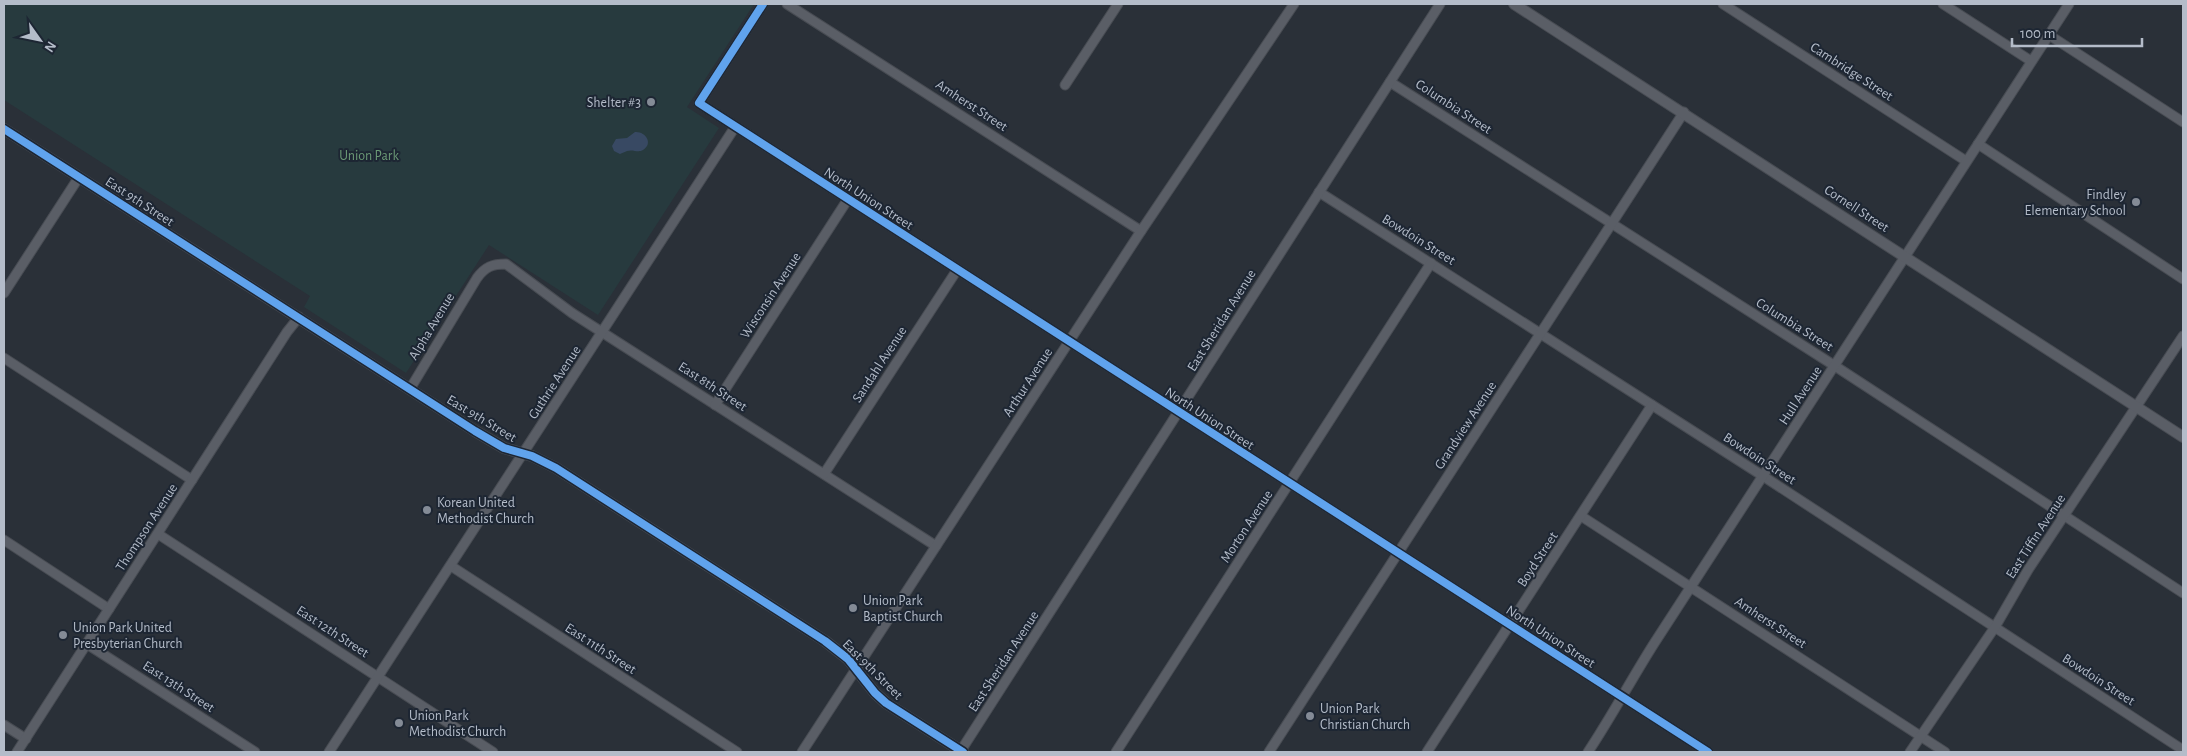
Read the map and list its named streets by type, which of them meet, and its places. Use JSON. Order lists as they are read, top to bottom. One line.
{"streets":{"street":["Cambridge Street","Amherst Street","Columbia Street","North Union Street","East 9th Street","Cornell Street","Bowdoin Street","Wisconsin Avenue","East Sheridan Avenue","Alpha Avenue","Sandahl Avenue","Guthrie Avenue","Arthur Avenue","East 8th Street","Hull Avenue","Grandview Avenue","Morton Avenue","Thompson Avenue","East Tiffin Avenue","Boyd Street","East 12th Street","East 11th Street","East 13th Street"]},"crossings":[["Cambridge Street","Hull Avenue"],["Amherst Street","Arthur Avenue"],["Amherst Street","Hull Avenue"],["Amherst Street","East Tiffin Avenue"],["Amherst Street","Boyd Street"],["Columbia Street","East Sheridan Avenue"],["Columbia Street","Hull Avenue"],["Columbia Street","Grandview Avenue"],["Columbia Street","East Tiffin Avenue"],["North Union Street","Wisconsin Avenue"],["North Union Street","East Sheridan Avenue"],["North Union Street","Sandahl Avenue"],["North Union Street","Guthrie Avenue"],["North Union Street","Arthur Avenue"],["North Union Street","Hull Avenue"],["North Union Street","Grandview Avenue"],["North Union Street","Morton Avenue"],["North Union Street","Boyd Street"],["East 9th Street","East Sheridan Avenue"],["East 9th Street","Alpha Avenue"],["East 9th Street","Guthrie Avenue"],["East 9th Street","Arthur Avenue"],["East 9th Street","Thompson Avenue"],["Cornell Street","Hull Avenue"],["Cornell Street","Grandview Avenue"],["Cornell Street","East Tiffin Avenue"],["Bowdoin Street","East Sheridan Avenue"],["Bowdoin Street","Hull Avenue"],["Bowdoin Street","Grandview Avenue"],["Bowdoin Street","Morton Avenue"],["Bowdoin Street","East Tiffin Avenue"],["Bowdoin Street","Boyd Street"],["Wisconsin Avenue","East 8th Street"],["Alpha Avenue","East 8th Street"],["Sandahl Avenue","East 8th Street"],["Guthrie Avenue","East 8th Street"],["Guthrie Avenue","East 12th Street"],["Guthrie Avenue","East 11th Street"],["Arthur Avenue","East 8th Street"],["Thompson Avenue","East 12th Street"],["Thompson Avenue","East 13th Street"]],"parks":["Union Park"],"places":["Shelter #3","Findley Elementary School","Korean United Methodist Church","Union Park Baptist Church","Union Park United Presbyterian Church","Union Park Christian Church","Union Park Methodist Church"],"scale_bar":"100 m","north":"bottom right"}
